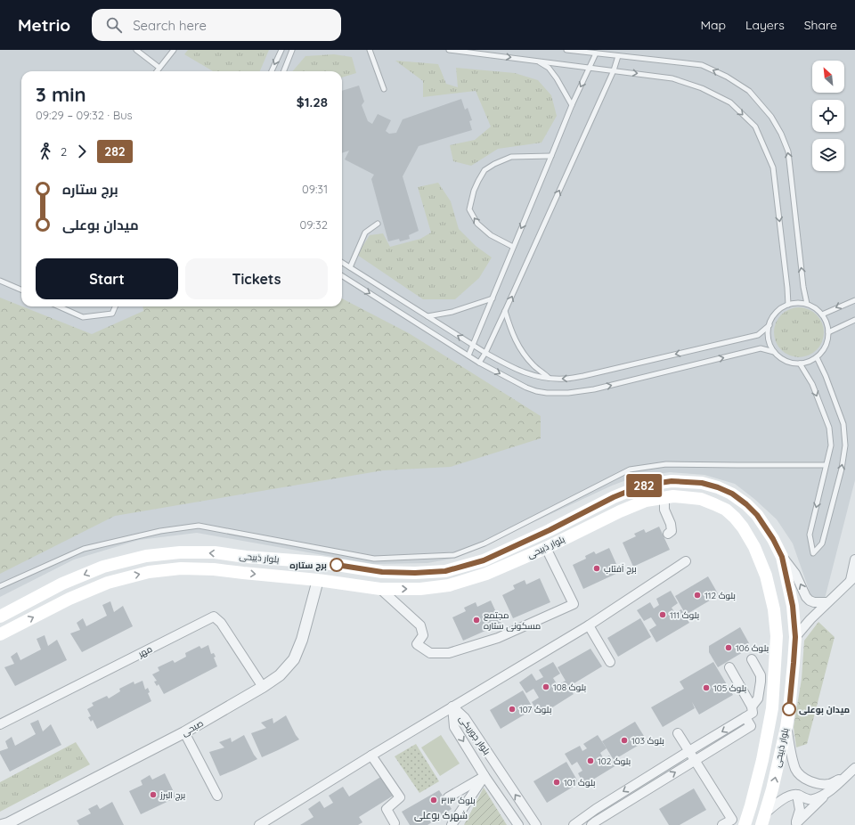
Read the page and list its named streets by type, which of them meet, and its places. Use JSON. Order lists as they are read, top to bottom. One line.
{"streets":{"main road":["بلوار ذبیحی"],"street":["مهر","صبحی","بلوار جوریکی"]},"crossings":[["بلوار ذبیحی","صبحی"],["مهر","صبحی"]],"districts":["شهرک بوعلی"],"places":["برج ستاره","برج آفتاب","بلوک 112","بلوک 111","مجتمع مسکونی ستاره","بلوک 106","بلوک 108","بلوک 105","بلوک 107","میدان بوعلی","بلوک 103","بلوک 102","بلوک 101","برج البرز","بلوک ۳۱۳"],"lines":["bus line 282"],"north":"top left","page":{"header":"Metrio","search":"Search here","nav":["Map","Layers","Share"],"on_map":"282","heading":["3 min","09:29 – 09:32 · Bus","$1.28"],"legs":["2","282"],"list":[{"name":"برج ستاره","value":"09:31"},{"name":"میدان بوعلی","value":"09:32"}],"buttons":["Start","Tickets"]}}
